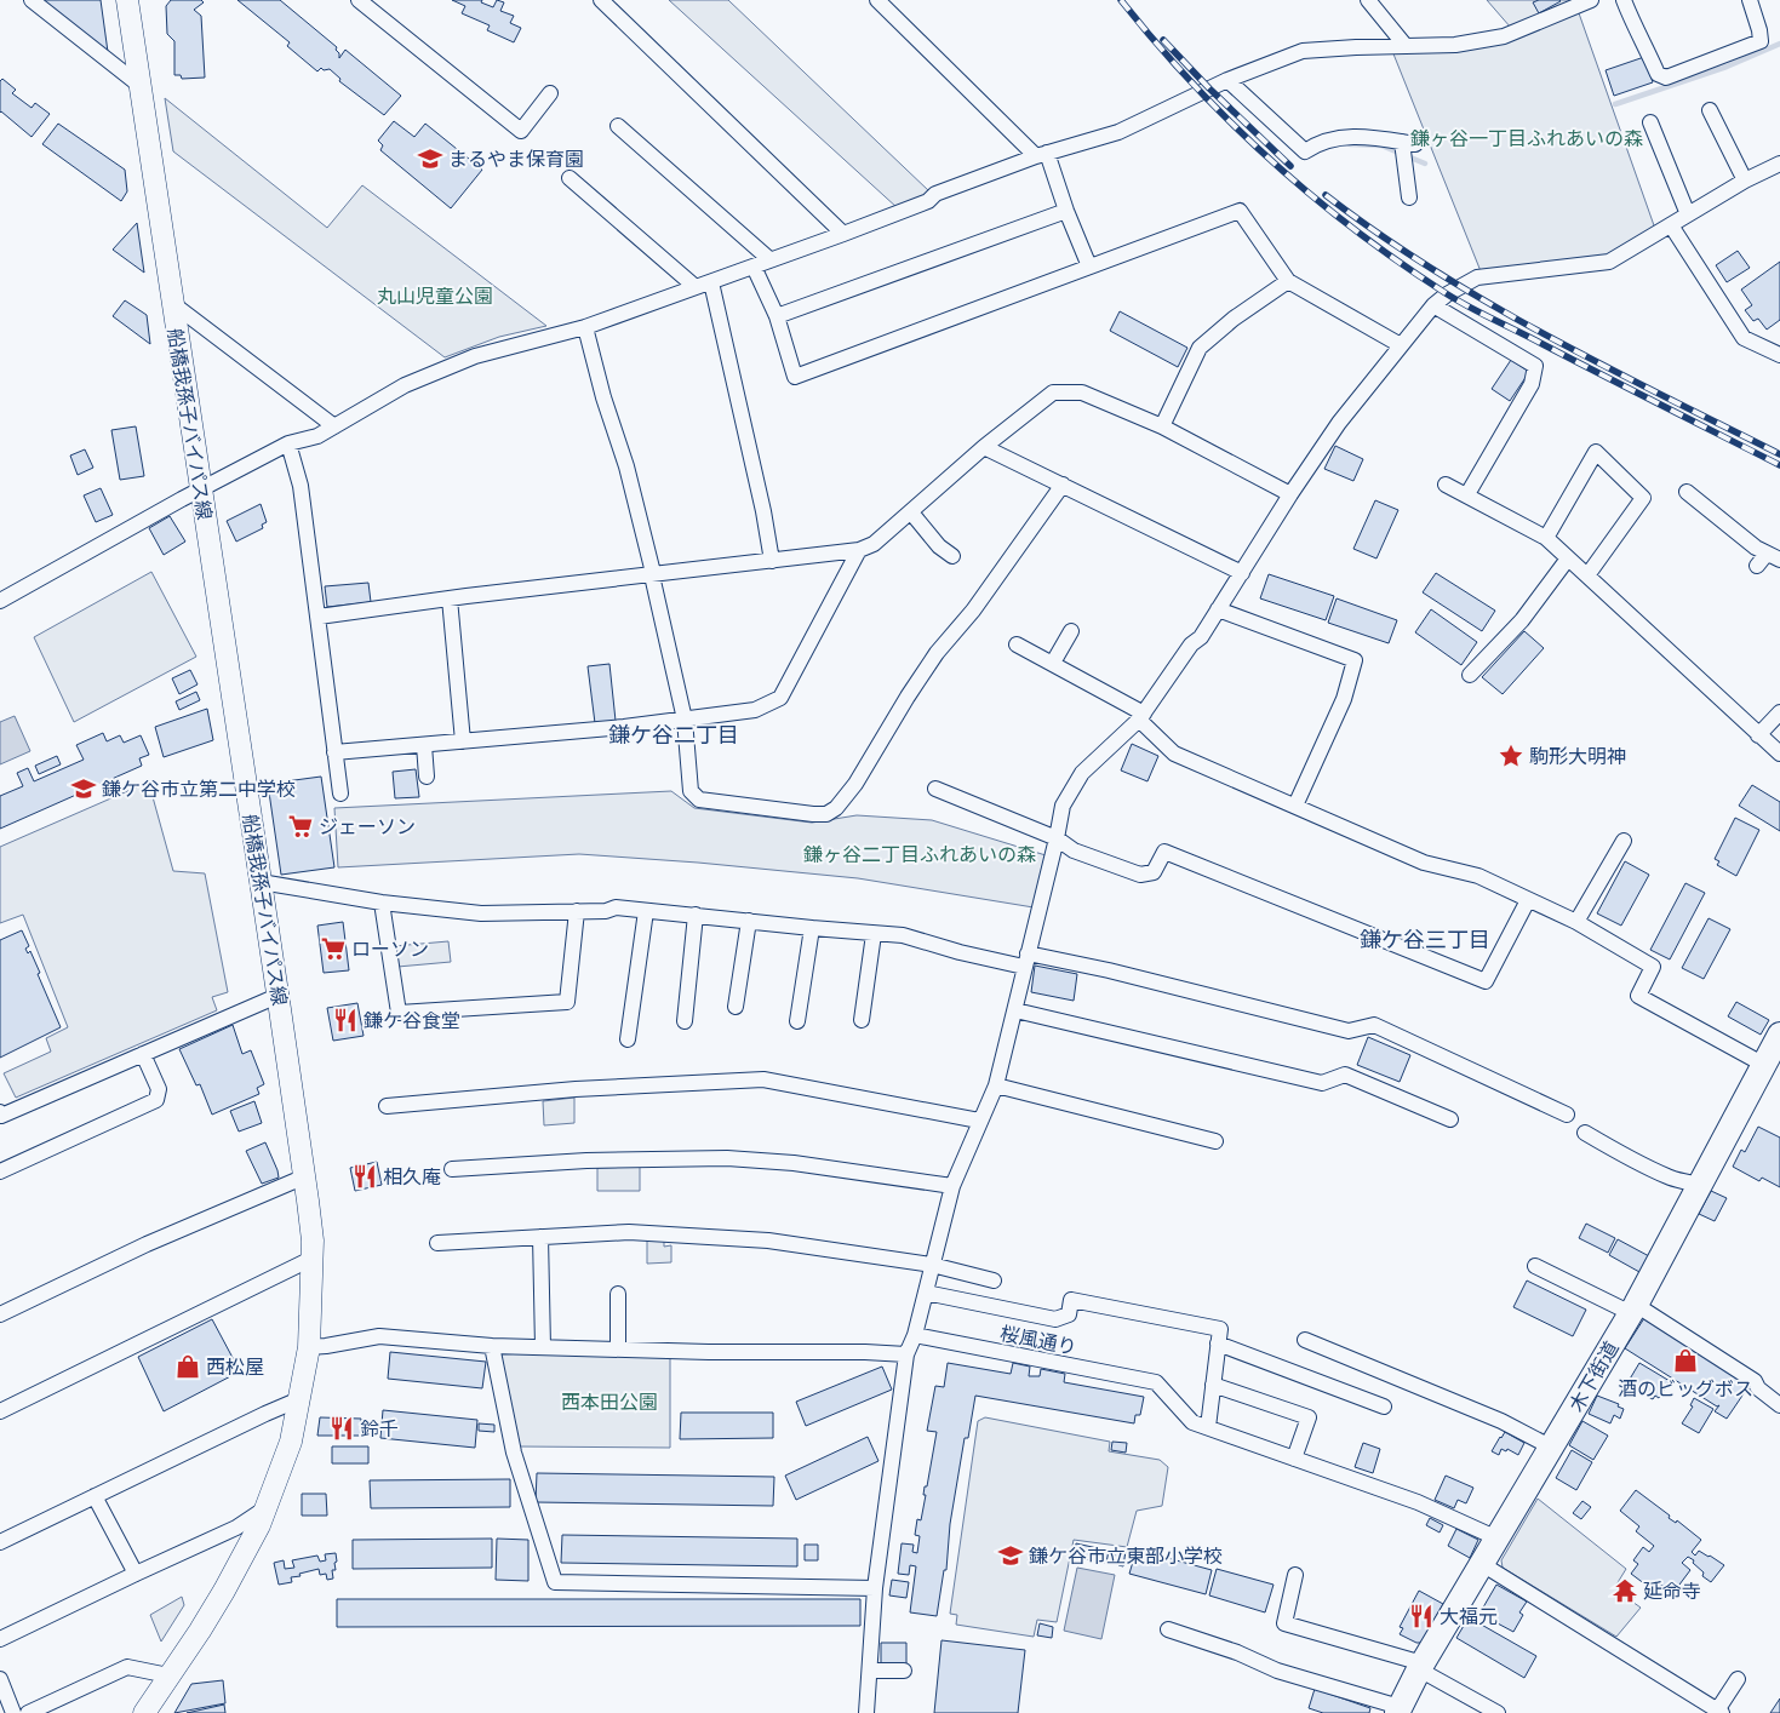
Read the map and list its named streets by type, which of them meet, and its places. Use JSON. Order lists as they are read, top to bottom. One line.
{"streets":{"main road":["木下街道"],"street":["船橋我孫子バイパス線","桜風通り"]},"crossings":[["桜風通り","木下街道"]],"districts":["鎌ケ谷二丁目","鎌ケ谷三丁目"],"parks":["鎌ヶ谷一丁目ふれあいの森","丸山児童公園","鎌ヶ谷二丁目ふれあいの森","西本田公園"],"places":{"school or university":["まるやま保育園","鎌ケ谷市立第二中学校","鎌ケ谷市立東部小学校"],"place":["駒形大明神"],"supermarket":["ジェーソン","ローソン"],"restaurant":["鎌ケ谷食堂","相久庵","鈴千","大福元"],"shop":["酒のビッグボス","西松屋"],"temple":["延命寺"]}}
